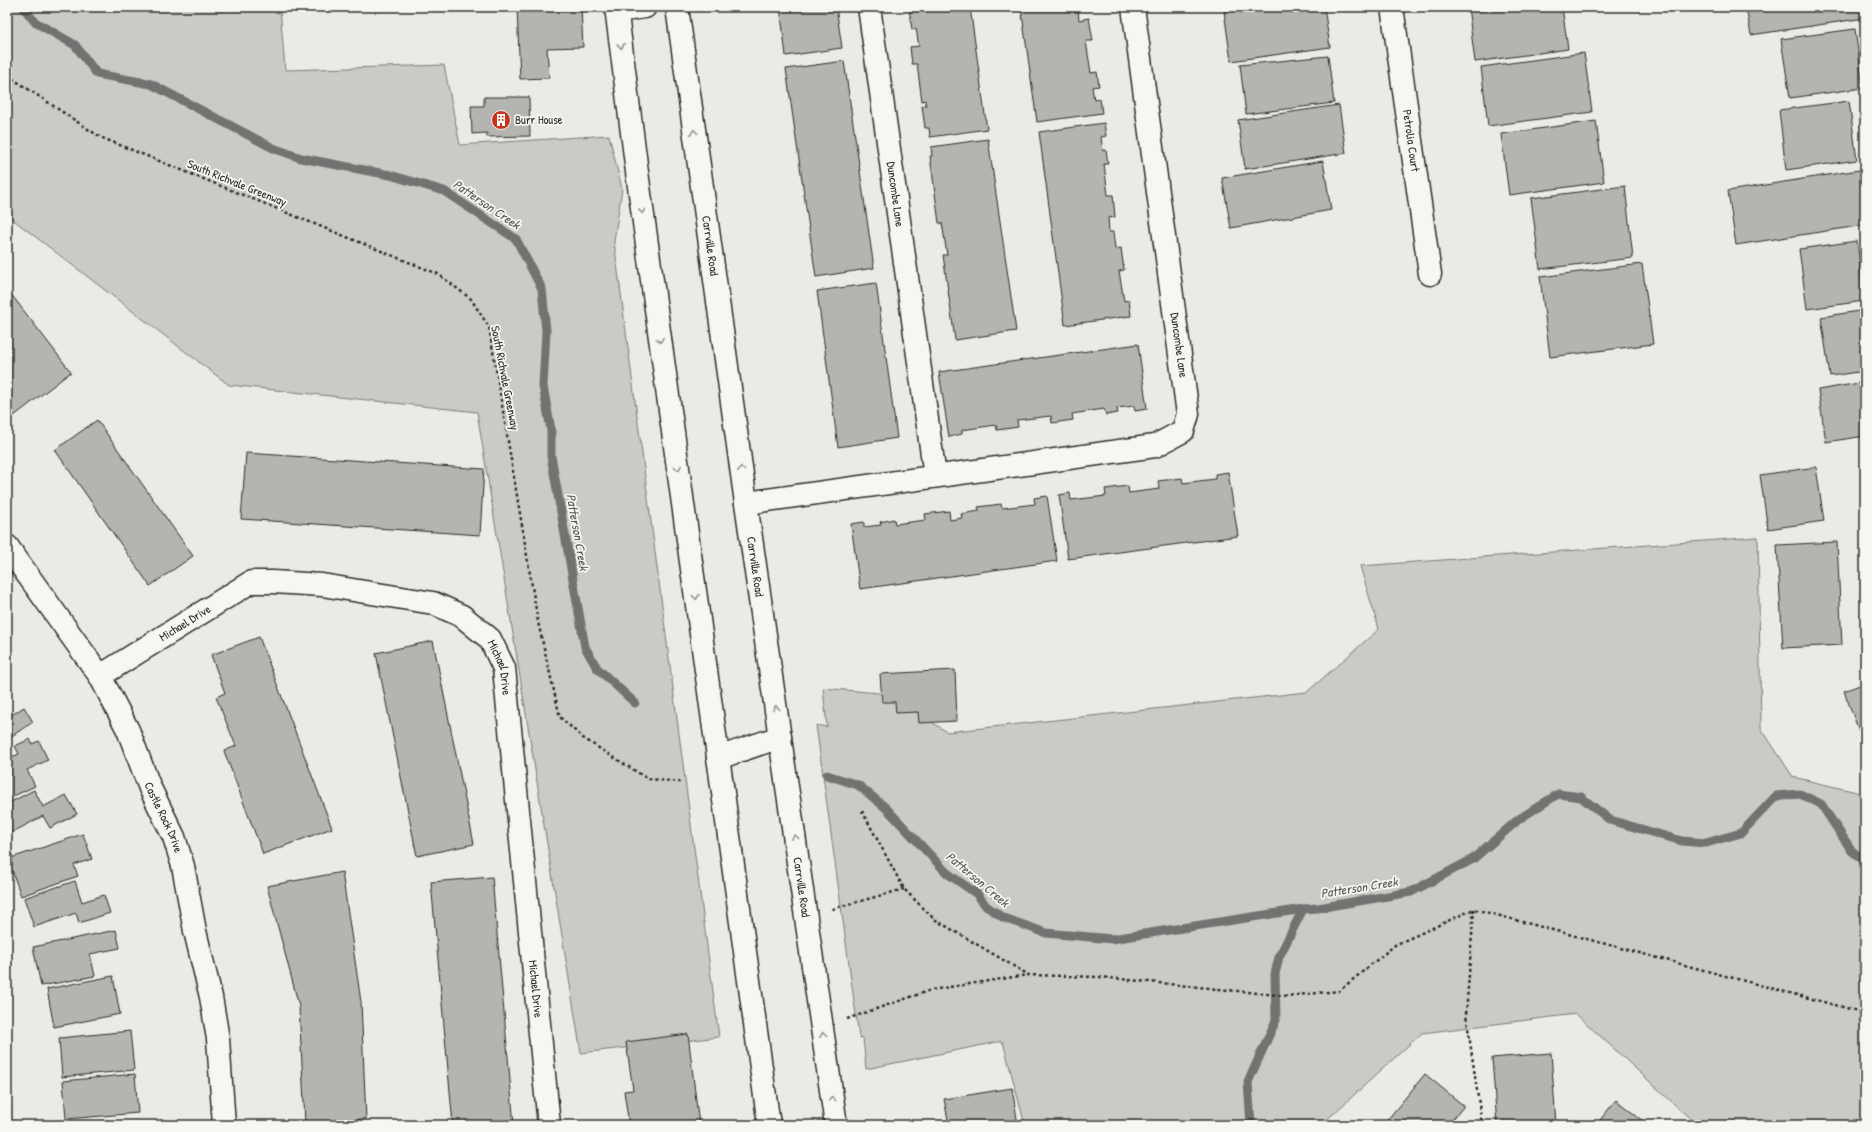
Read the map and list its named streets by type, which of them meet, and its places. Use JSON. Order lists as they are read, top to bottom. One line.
{"streets":{"street":["Petrolia Court","Duncombe Lane","Carrville Road","Michael Drive","Castle Rock Drive"],"path":["South Richvale Greenway"]},"crossings":[["Duncombe Lane","Carrville Road"],["Michael Drive","Castle Rock Drive"]],"water":["Patterson Creek"],"places":{"building":["Burr House"]}}
